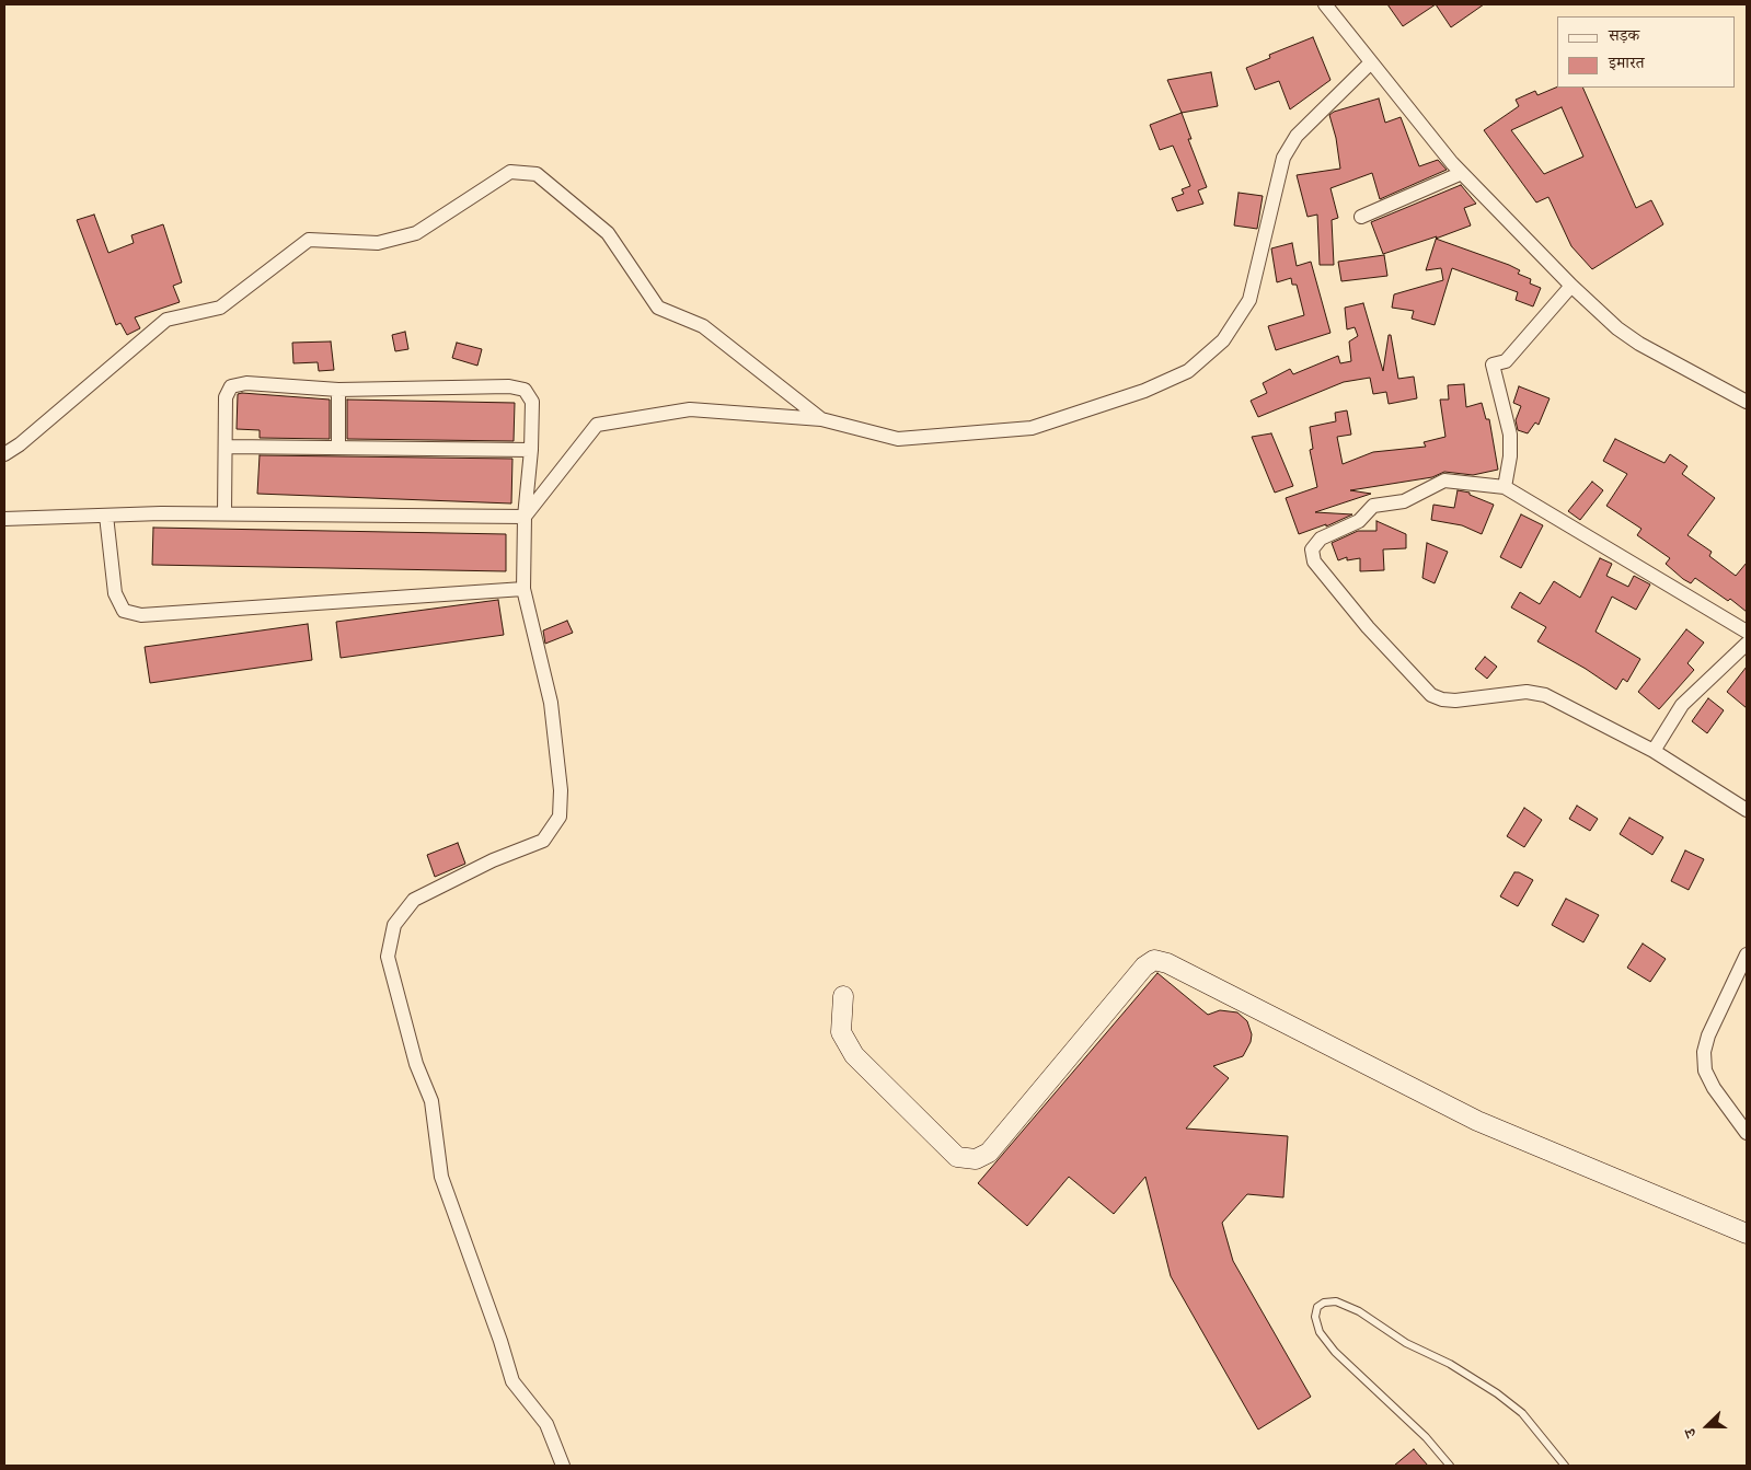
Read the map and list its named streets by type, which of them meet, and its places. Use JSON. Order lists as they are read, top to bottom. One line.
{"legend":["सड़क","इमारत"],"north":"left"}
